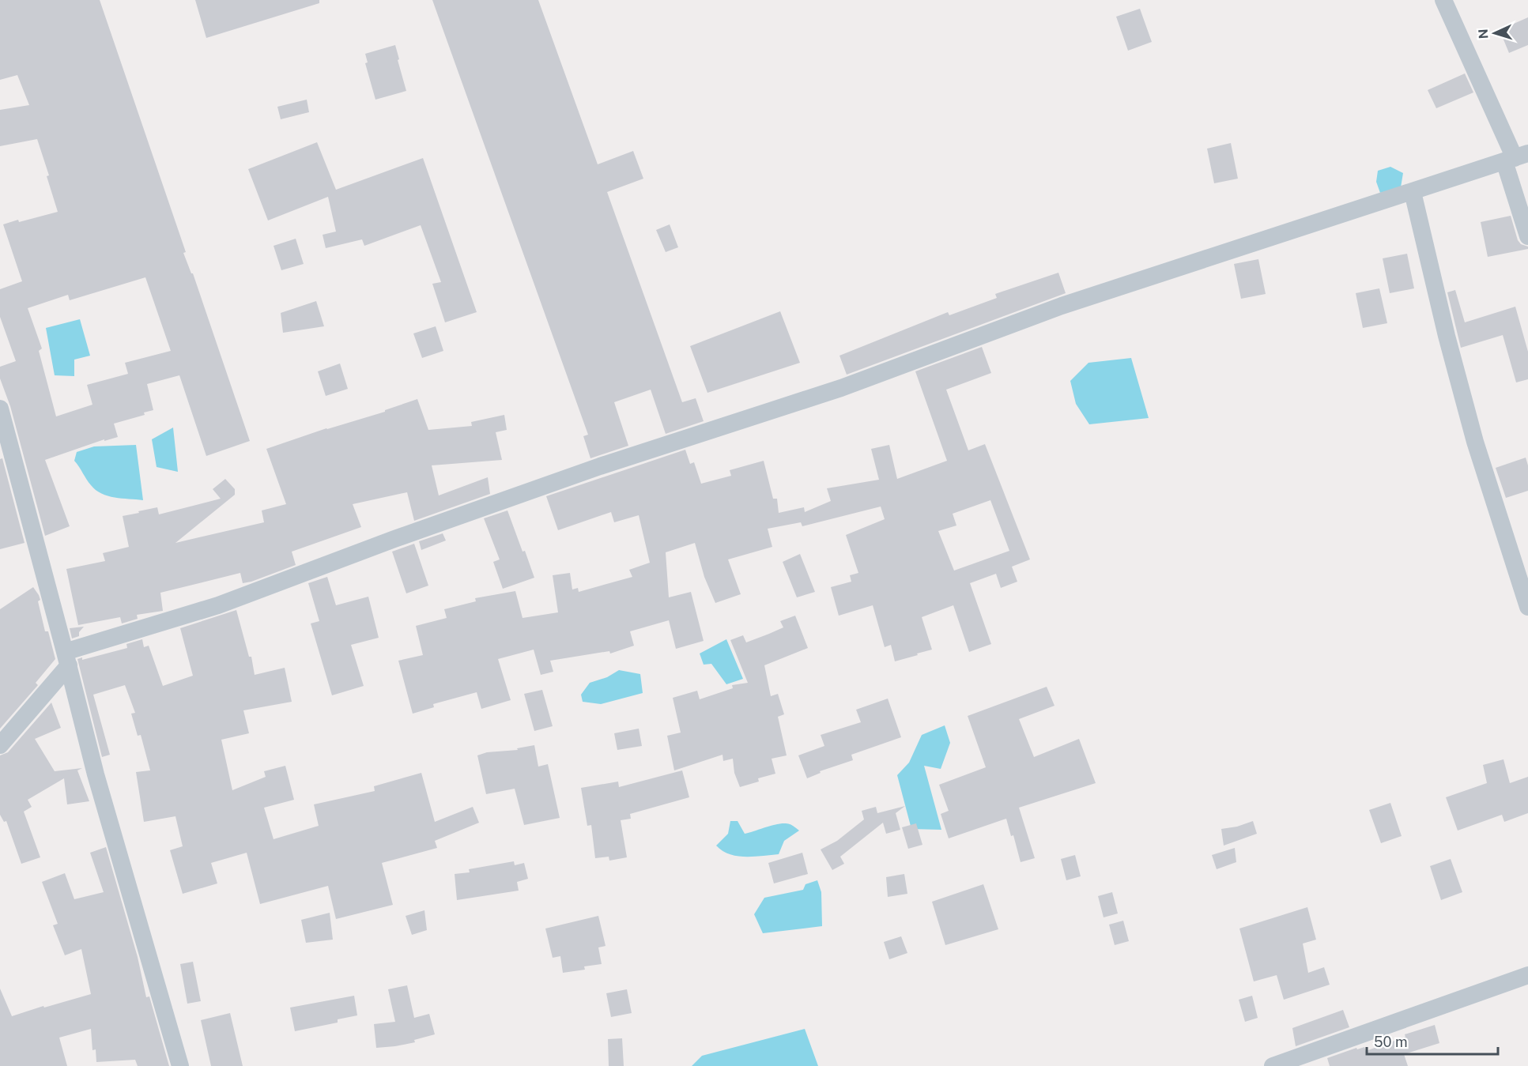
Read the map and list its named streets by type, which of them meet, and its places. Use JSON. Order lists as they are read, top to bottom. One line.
{"scale_bar":"50 m","north":"left"}
